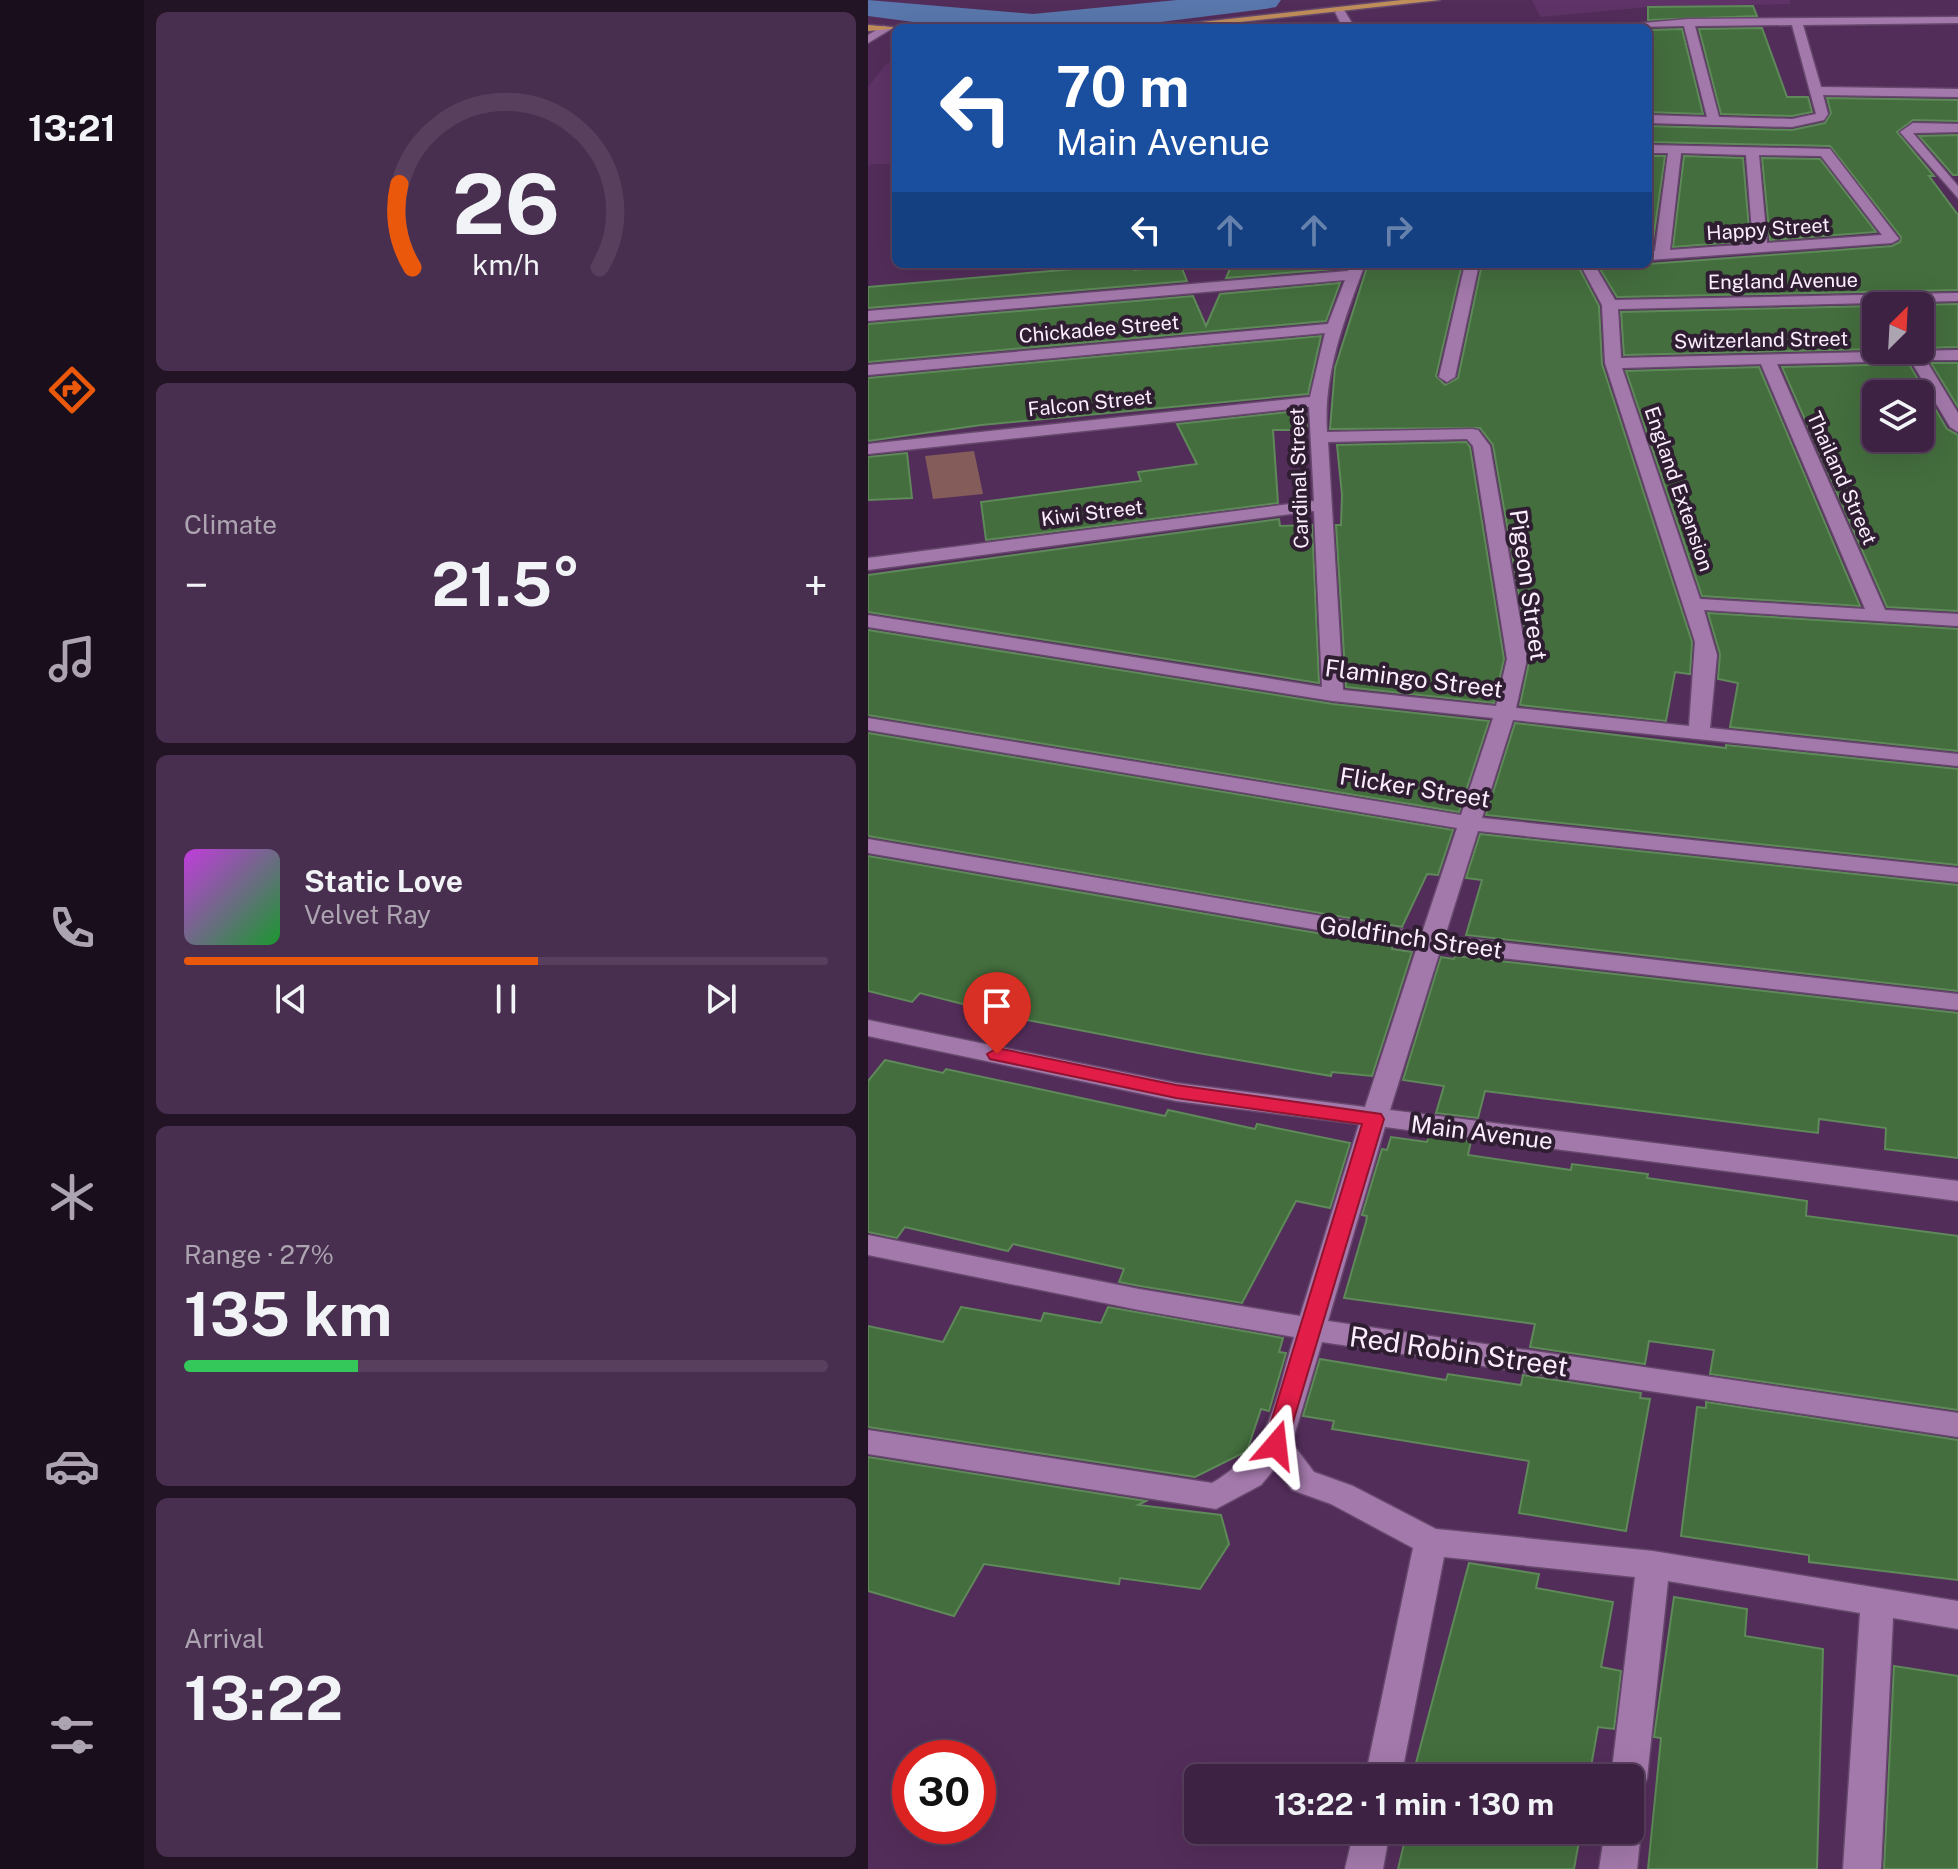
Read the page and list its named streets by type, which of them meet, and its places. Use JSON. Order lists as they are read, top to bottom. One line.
{"streets":{"street":["Happy Street","England Avenue","Chickadee Street","Switzerland Street","Falcon Street","Cardinal Street","Thailand Street","England Extension","Kiwi Street","Pigeon Street","Flamingo Street","Flicker Street","Goldfinch Street","Main Avenue","Red Robin Street"]},"crossings":[["England Avenue","England Extension"],["Chickadee Street","Cardinal Street"],["Switzerland Street","Thailand Street"],["Switzerland Street","England Extension"],["Falcon Street","Cardinal Street"],["Cardinal Street","Kiwi Street"],["Cardinal Street","Pigeon Street"],["Cardinal Street","Flamingo Street"],["England Extension","Flamingo Street"],["Pigeon Street","Flamingo Street"],["Pigeon Street","Flicker Street"],["Pigeon Street","Goldfinch Street"],["Pigeon Street","Main Avenue"],["Pigeon Street","Red Robin Street"]],"north":"top right","page":{"tabs":"13:21","turn":["70 m","Main Avenue"],"tile":["Climate",["Range · 27%","135 km"],["Arrival","13:22"]],"heat":["−","21.5°","+"],"song":["Static Love","Velvet Ray"],"limit":"30","trip":"13:22 · 1 min · 130 m","gauge":["26","km/h"]}}
